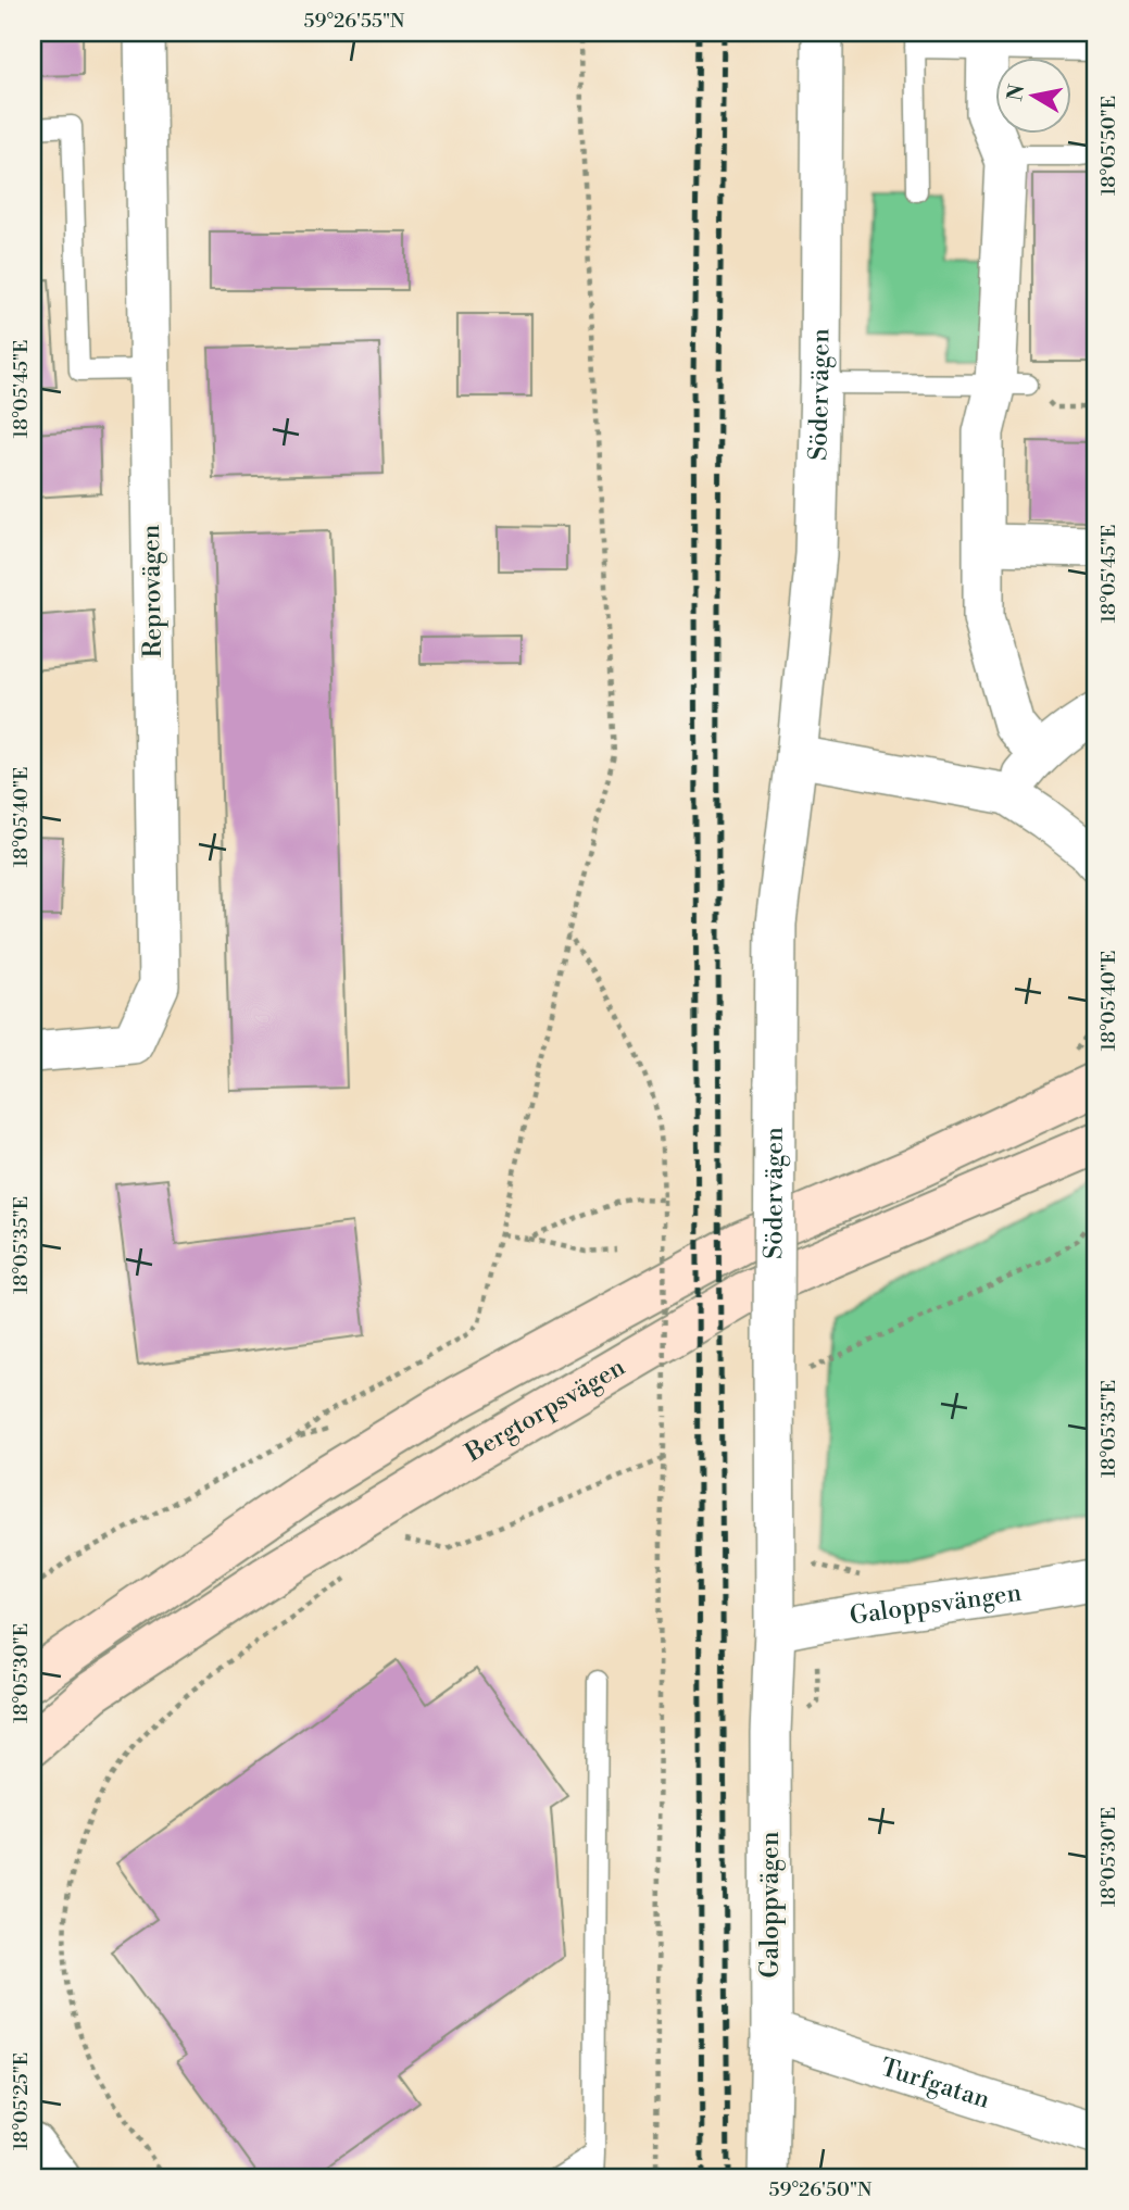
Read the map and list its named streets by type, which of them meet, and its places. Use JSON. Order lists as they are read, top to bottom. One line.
{"streets":{"main road":["Bergtorpsvägen"],"street":["Södervägen","Reprovägen","Galoppsvängen","Galoppvägen","Turfgatan"]},"crossings":[["Södervägen","Galoppsvängen"],["Södervägen","Galoppvägen"],["Galoppsvängen","Galoppvägen"],["Galoppvägen","Turfgatan"]],"north":"left","coordinates":["59°26'55\"N","18°05'50\"E","18°05'45\"E","18°05'40\"E","18°05'35\"E","18°05'30\"E","18°05'25\"E","59°26'50\"N"]}
